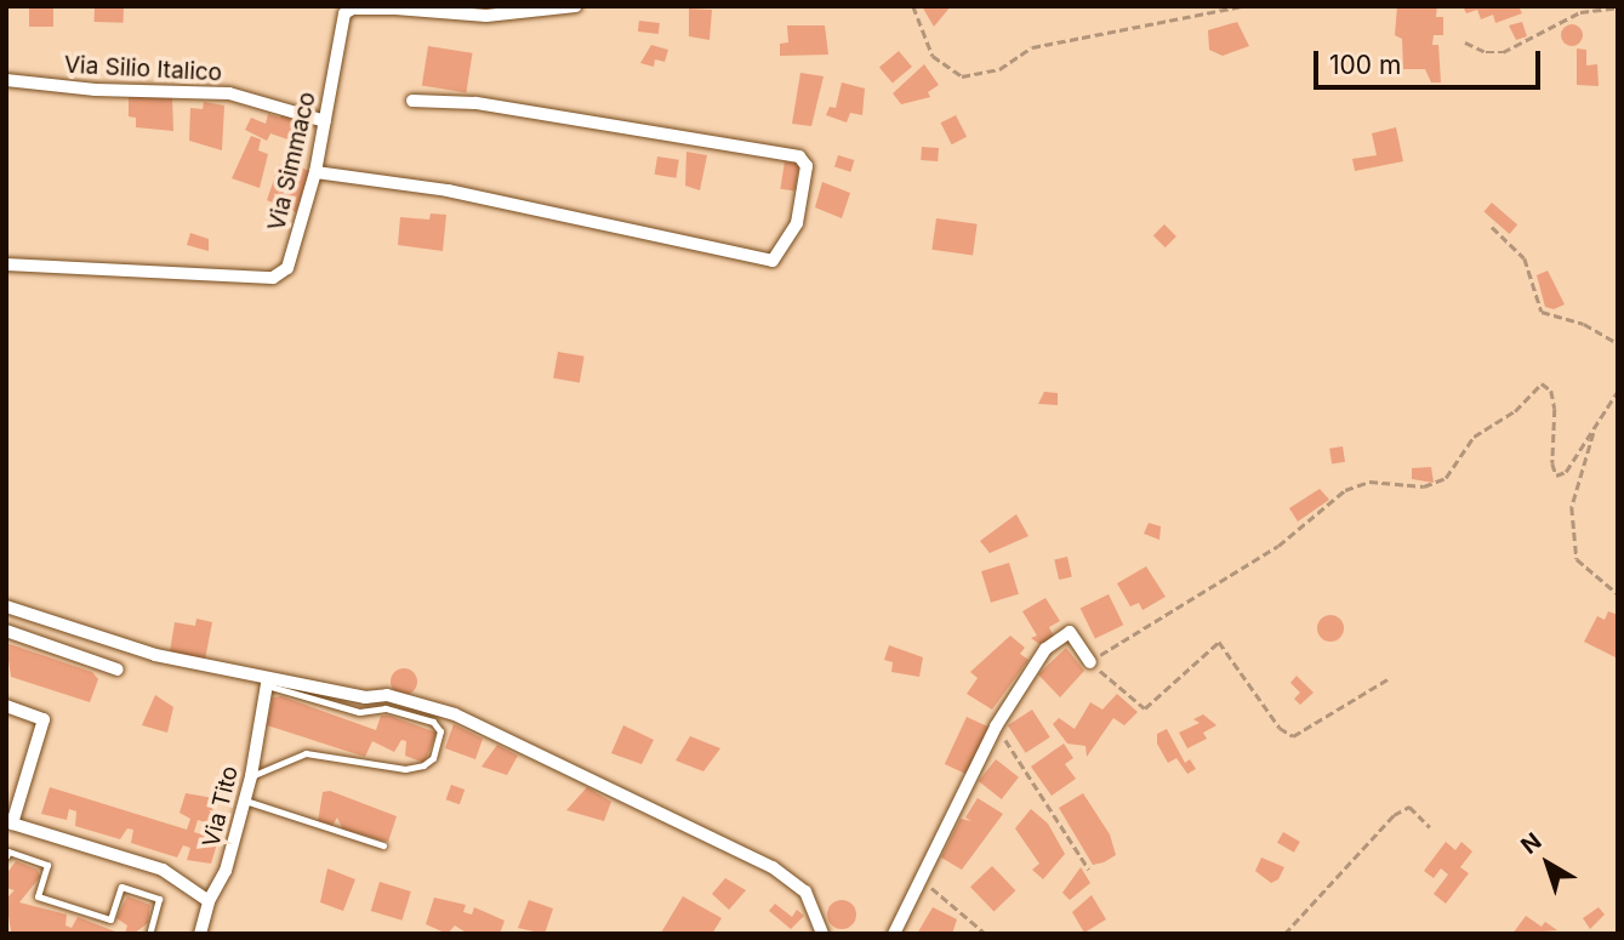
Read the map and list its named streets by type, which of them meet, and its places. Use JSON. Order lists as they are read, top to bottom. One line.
{"streets":{"street":["Via Silio Italico","Via Simmaco","Via Tito"]},"crossings":[["Via Silio Italico","Via Simmaco"]],"scale_bar":"100 m","north":"top left"}
